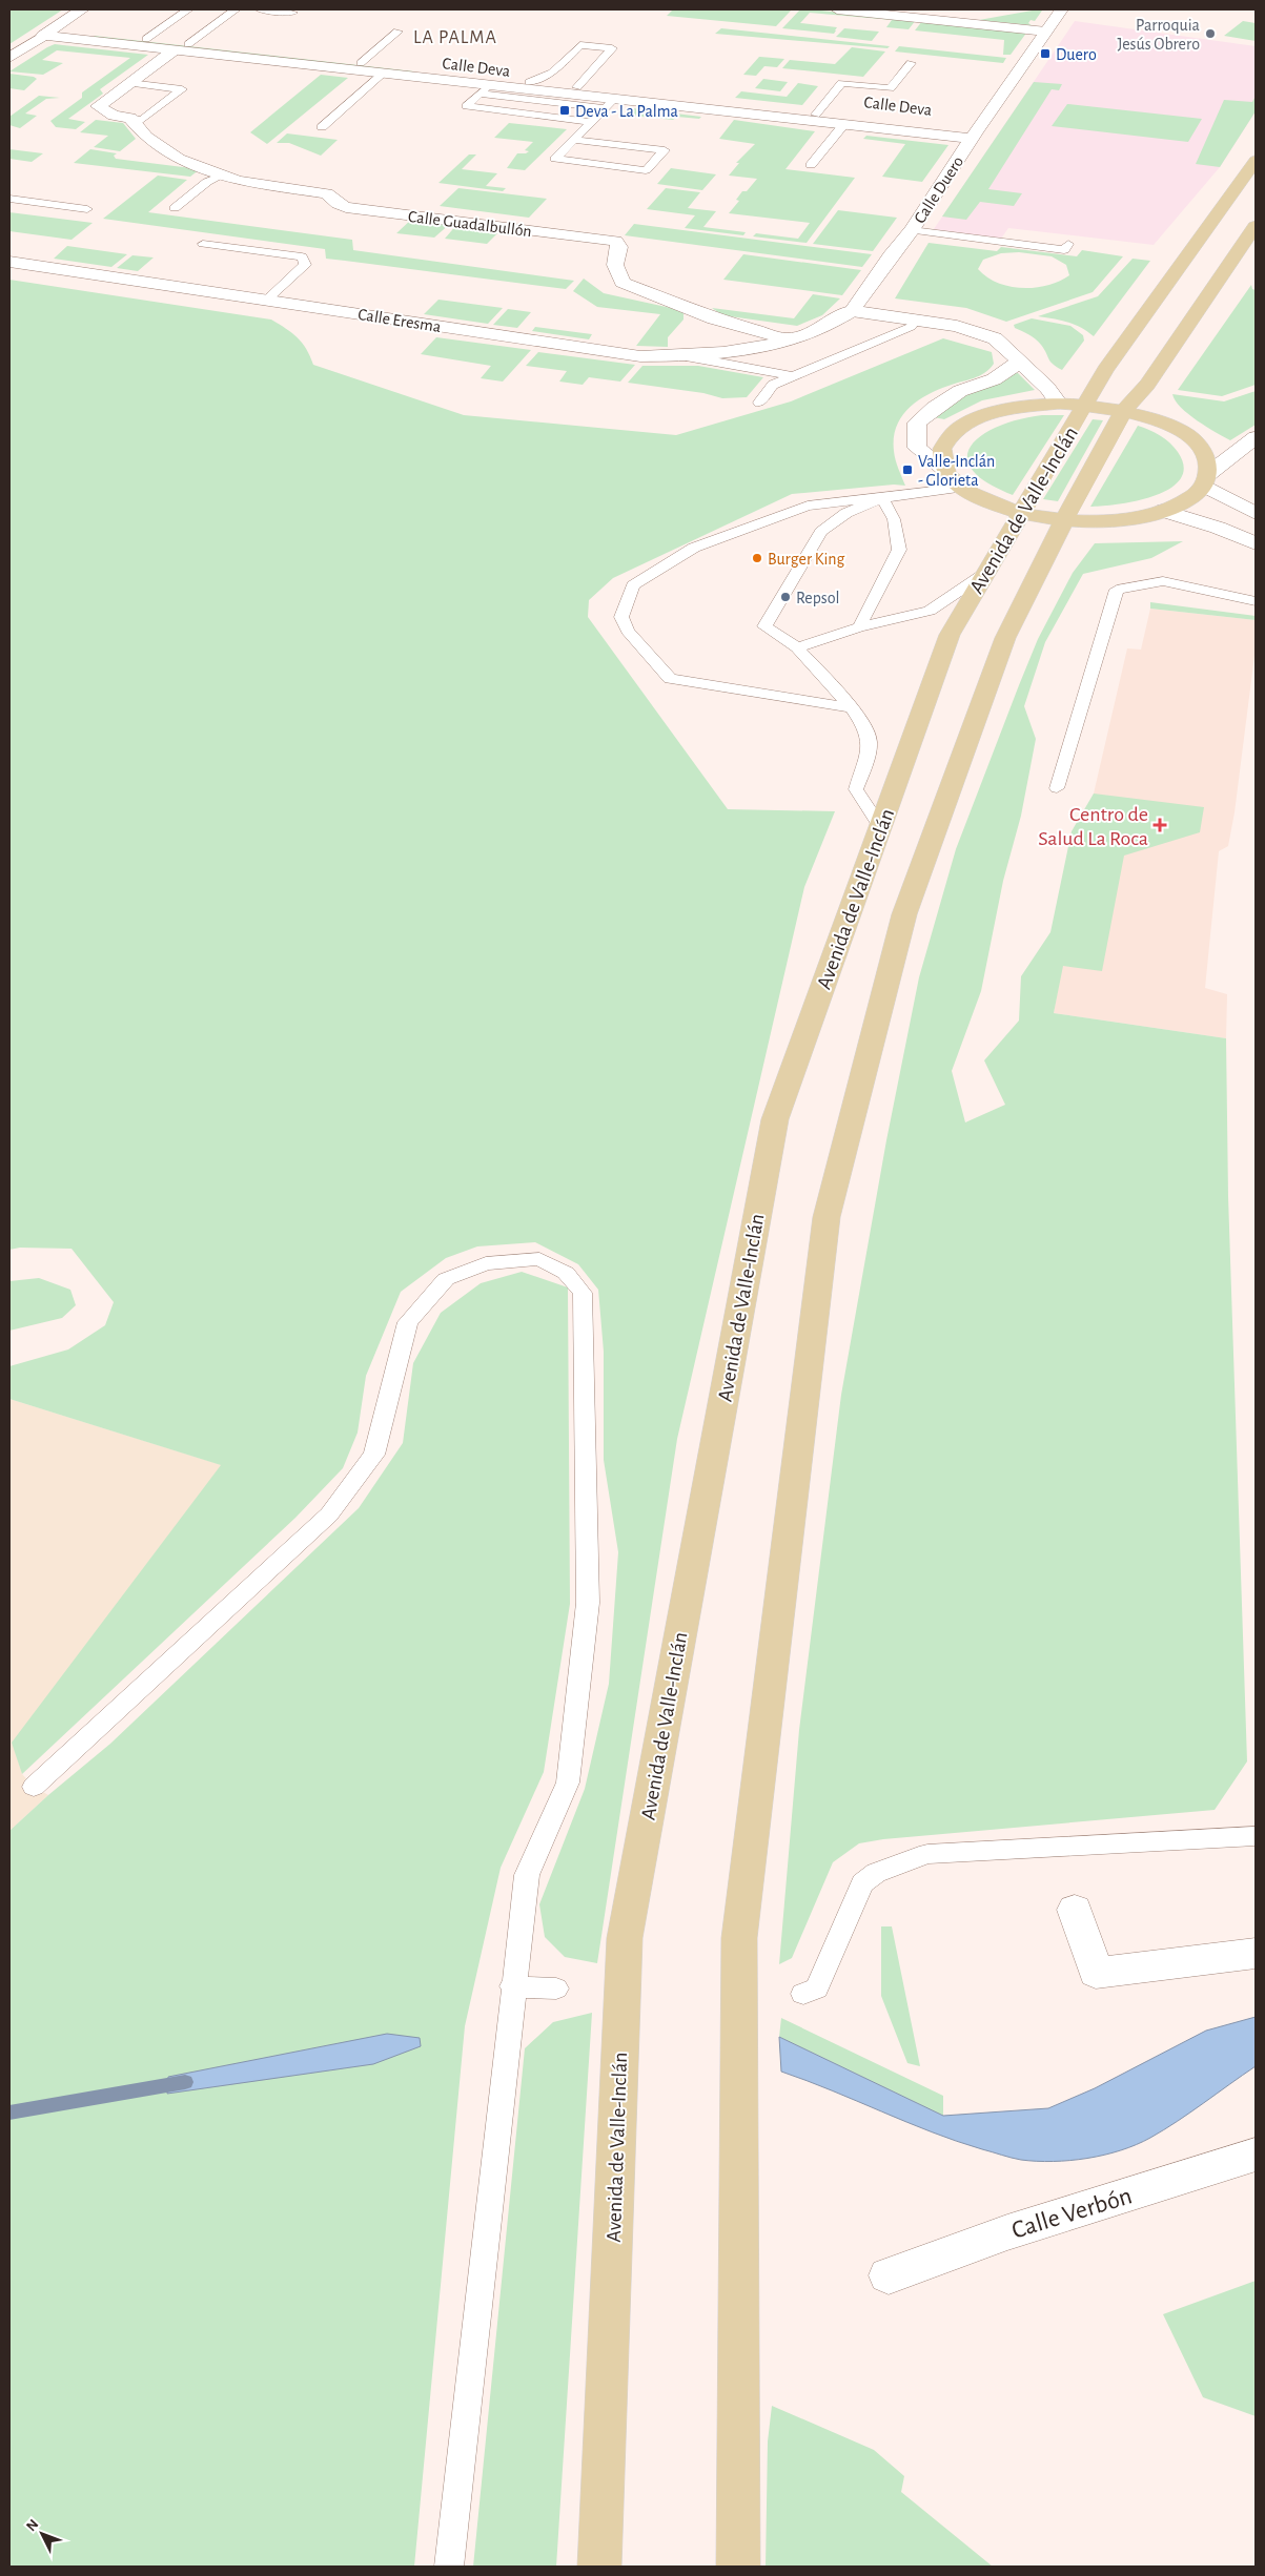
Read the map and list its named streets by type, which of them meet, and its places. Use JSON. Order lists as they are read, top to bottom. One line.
{"streets":{"main road":["Avenida de Valle-Inclán"],"street":["Calle Deva","Calle Duero","Calle Guadalbullón","Calle Eresma","Calle Verbón"]},"crossings":[["Calle Deva","Calle Duero"],["Calle Duero","Calle Guadalbullón"],["Calle Duero","Calle Eresma"],["Calle Guadalbullón","Calle Eresma"]],"districts":["LA PALMA"],"places":{"other":["Parroquia Jesús Obrero","Burger King","Repsol"],"transit":["Duero","Deva - La Palma","Valle-Inclán - Glorieta"],"health":["Centro de Salud La Roca"]},"north":"top left"}
